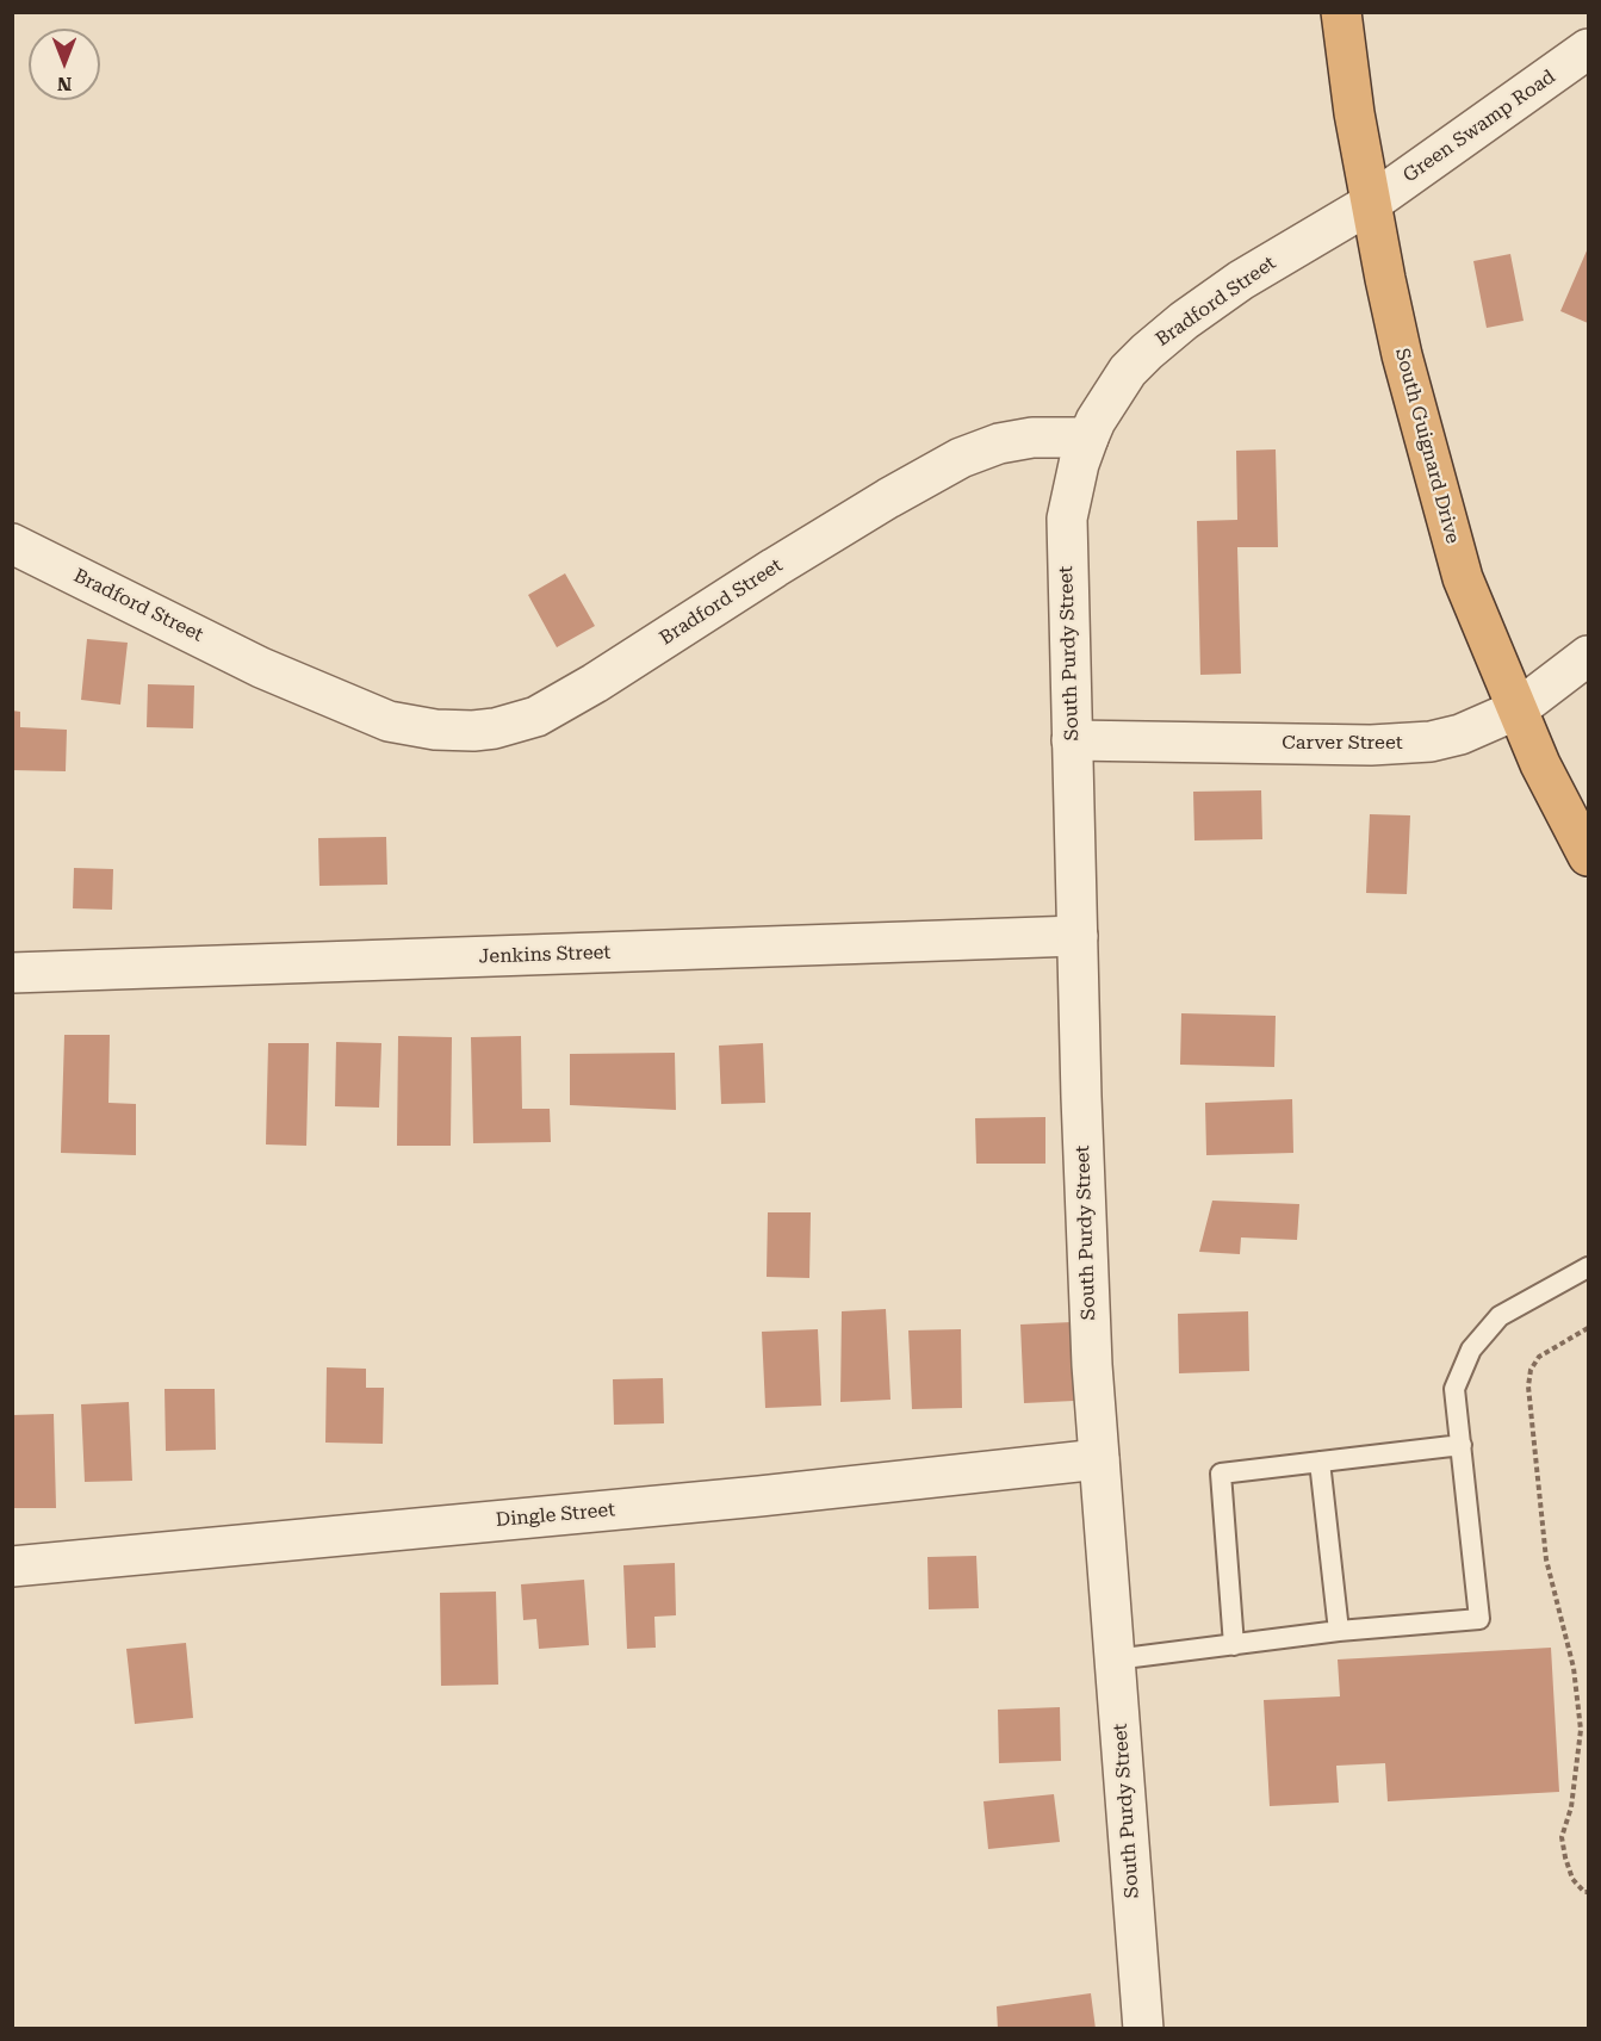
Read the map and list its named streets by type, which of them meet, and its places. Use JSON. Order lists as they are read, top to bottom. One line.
{"streets":{"highway":["South Guignard Drive"],"street":["Green Swamp Road","Bradford Street","South Purdy Street","Carver Street","Jenkins Street","Dingle Street"]},"crossings":[["Green Swamp Road","Bradford Street"],["Green Swamp Road","South Guignard Drive"],["Bradford Street","South Guignard Drive"],["Bradford Street","South Purdy Street"],["South Guignard Drive","Carver Street"],["South Purdy Street","Carver Street"],["South Purdy Street","Jenkins Street"],["South Purdy Street","Dingle Street"]],"north":"bottom"}
